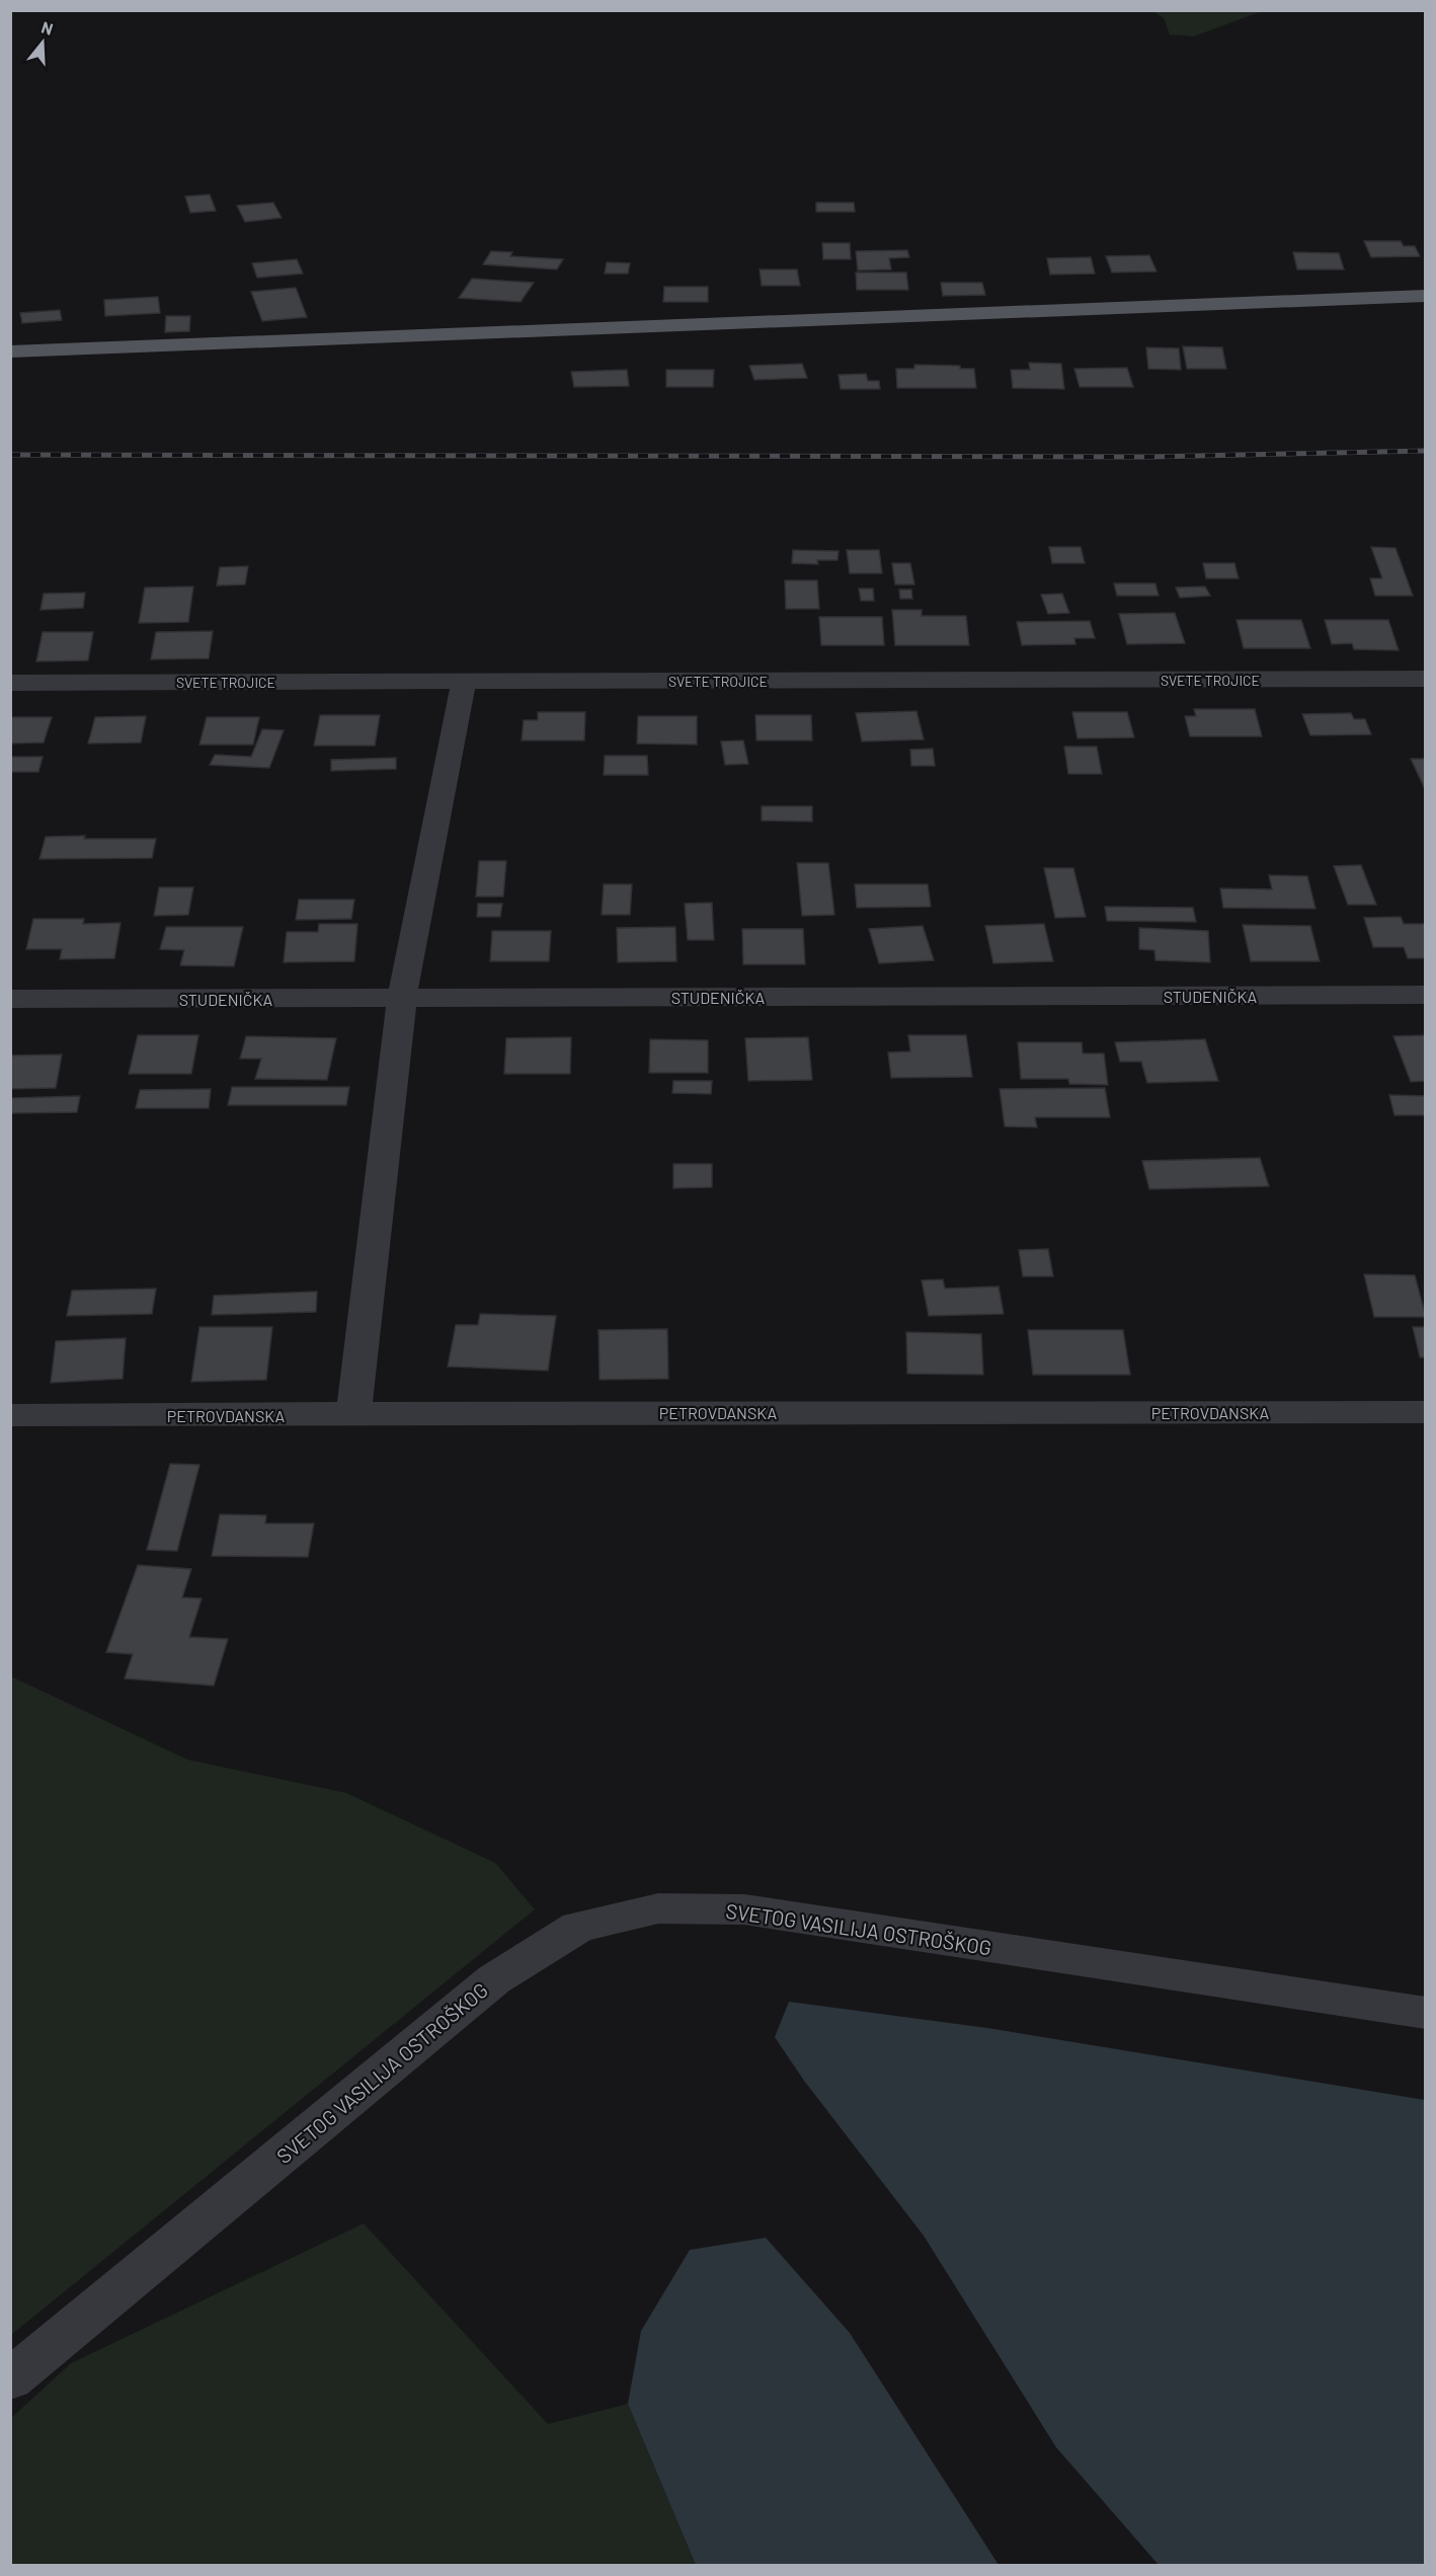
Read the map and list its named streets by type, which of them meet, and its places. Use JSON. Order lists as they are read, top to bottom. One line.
{"streets":{"street":["SVETE TROJICE","STUDENIČKA","PETROVDANSKA","SVETOG VASILIJA OSTROŠKOG"]},"north":"top"}
